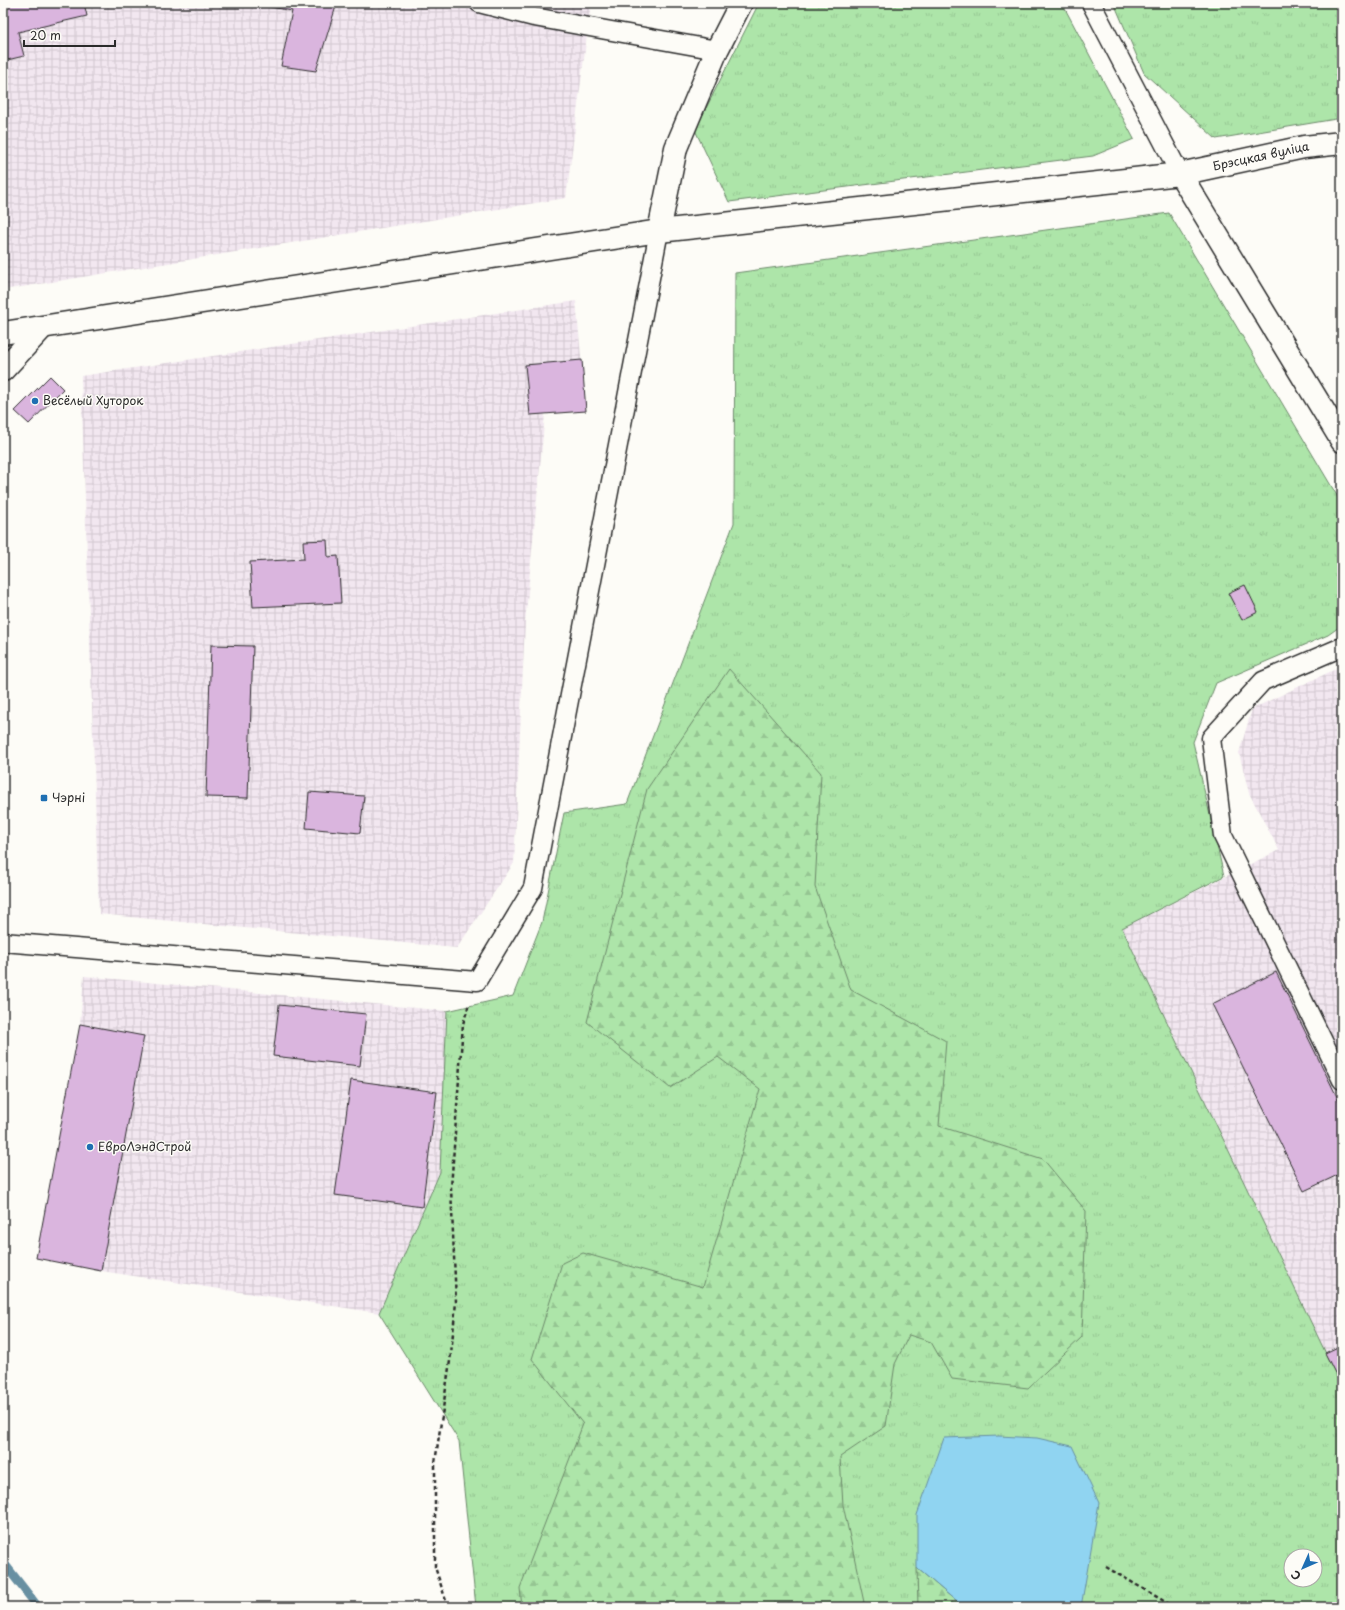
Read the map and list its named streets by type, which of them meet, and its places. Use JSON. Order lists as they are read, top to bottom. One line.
{"streets":{"street":["Брэсцкая вуліца"]},"places":{"other":["Весёлый Хуторок","ЕвроЛэндСтрой"],"transit":["Чэрні"]},"scale_bar":"20 m","north":"bottom left"}
